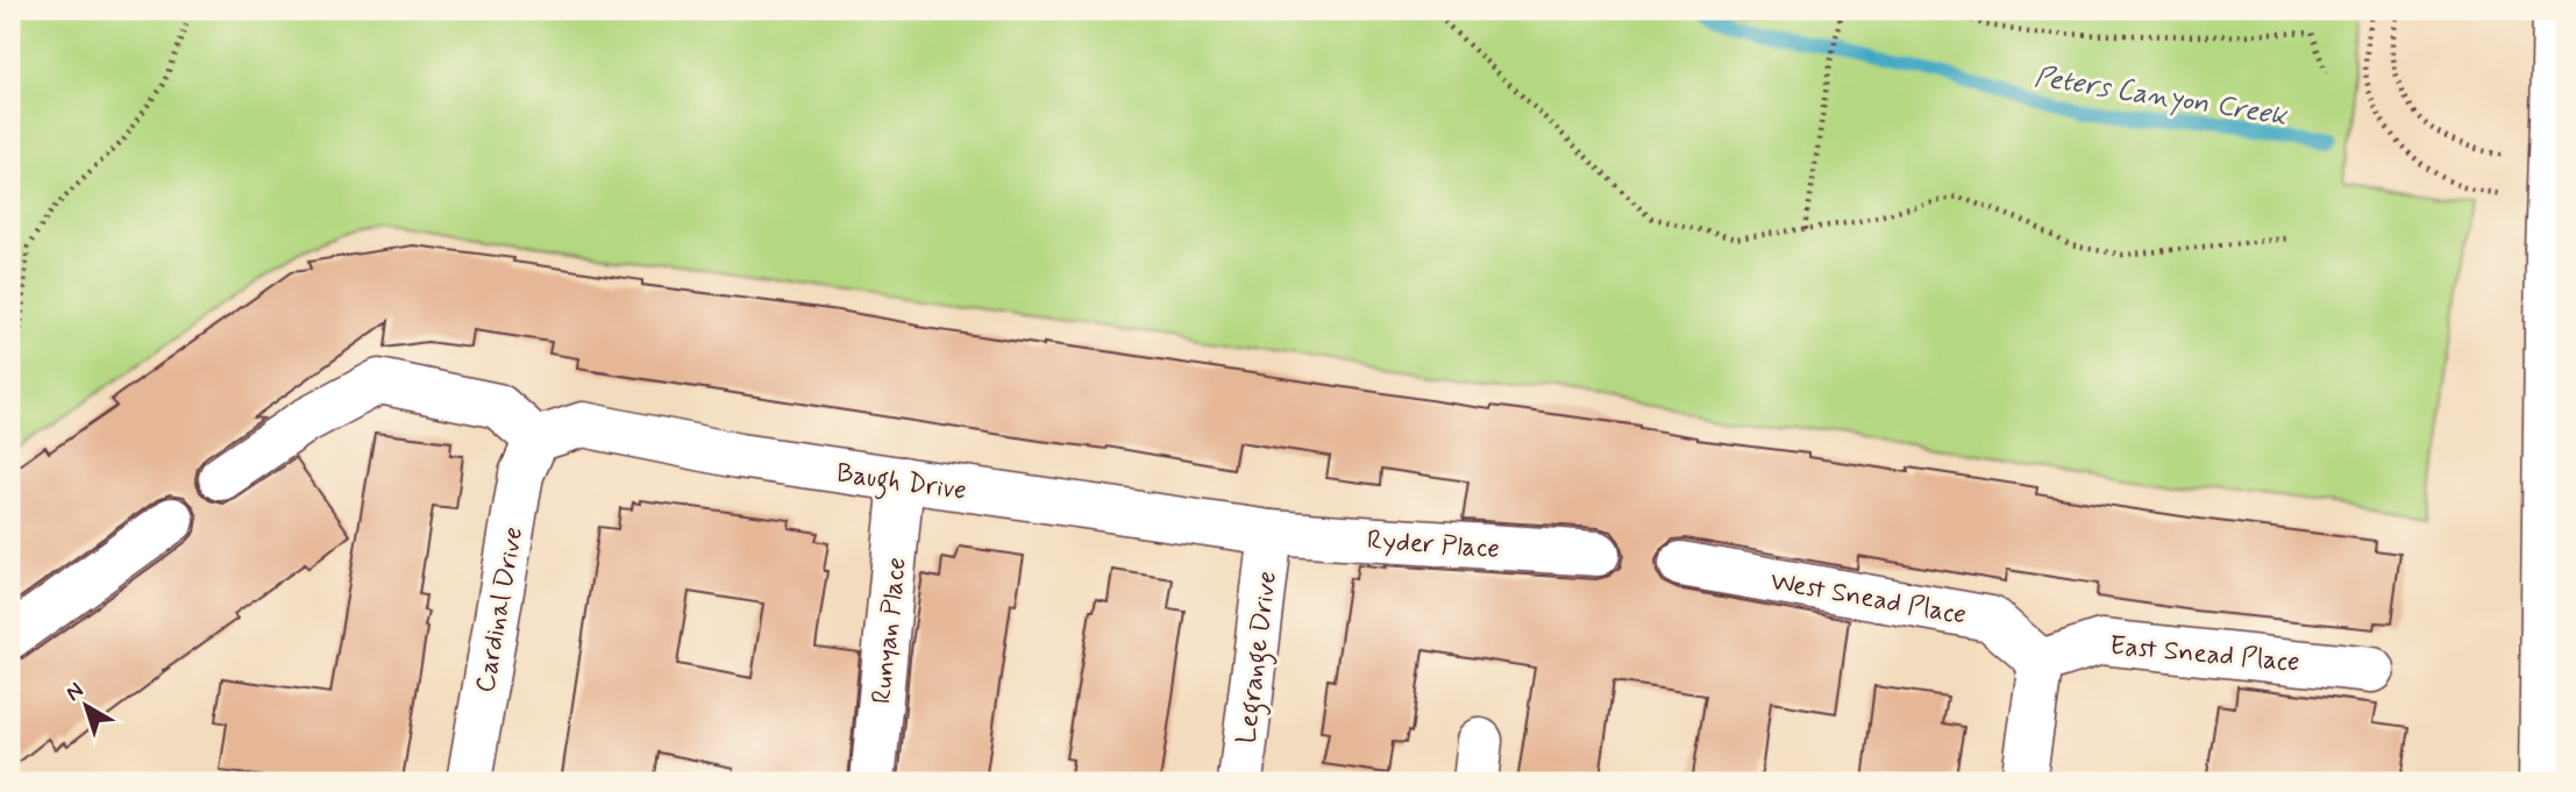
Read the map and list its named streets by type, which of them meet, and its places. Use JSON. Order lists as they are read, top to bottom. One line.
{"streets":{"street":["Baugh Drive","Ryder Place","West Snead Place","Cardinal Drive","Runyan Place","East Snead Place","Legrange Drive"]},"crossings":[["Baugh Drive","Ryder Place"],["Baugh Drive","Cardinal Drive"],["Baugh Drive","Runyan Place"],["Baugh Drive","Legrange Drive"],["Ryder Place","Legrange Drive"],["West Snead Place","East Snead Place"]],"water":["Peters Canyon Creek"],"north":"top left"}
